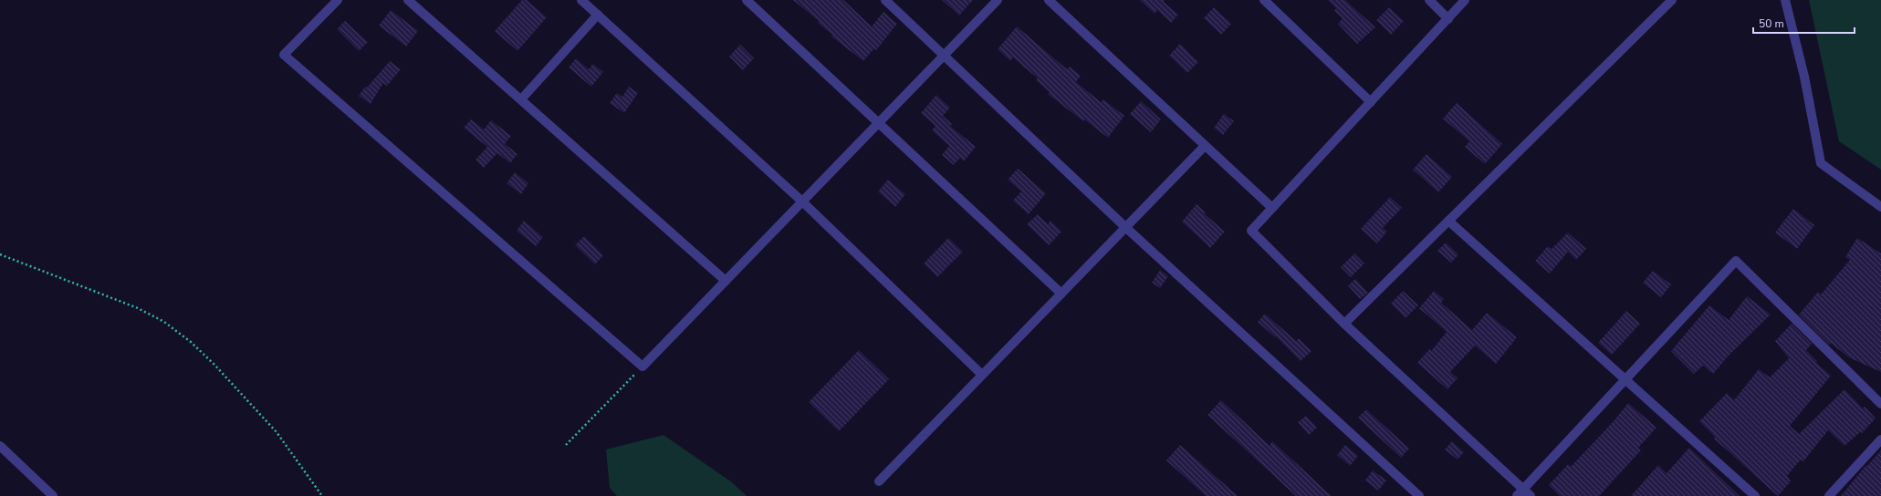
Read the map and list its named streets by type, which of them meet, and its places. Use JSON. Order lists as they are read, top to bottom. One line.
{"scale_bar":"50 m"}
